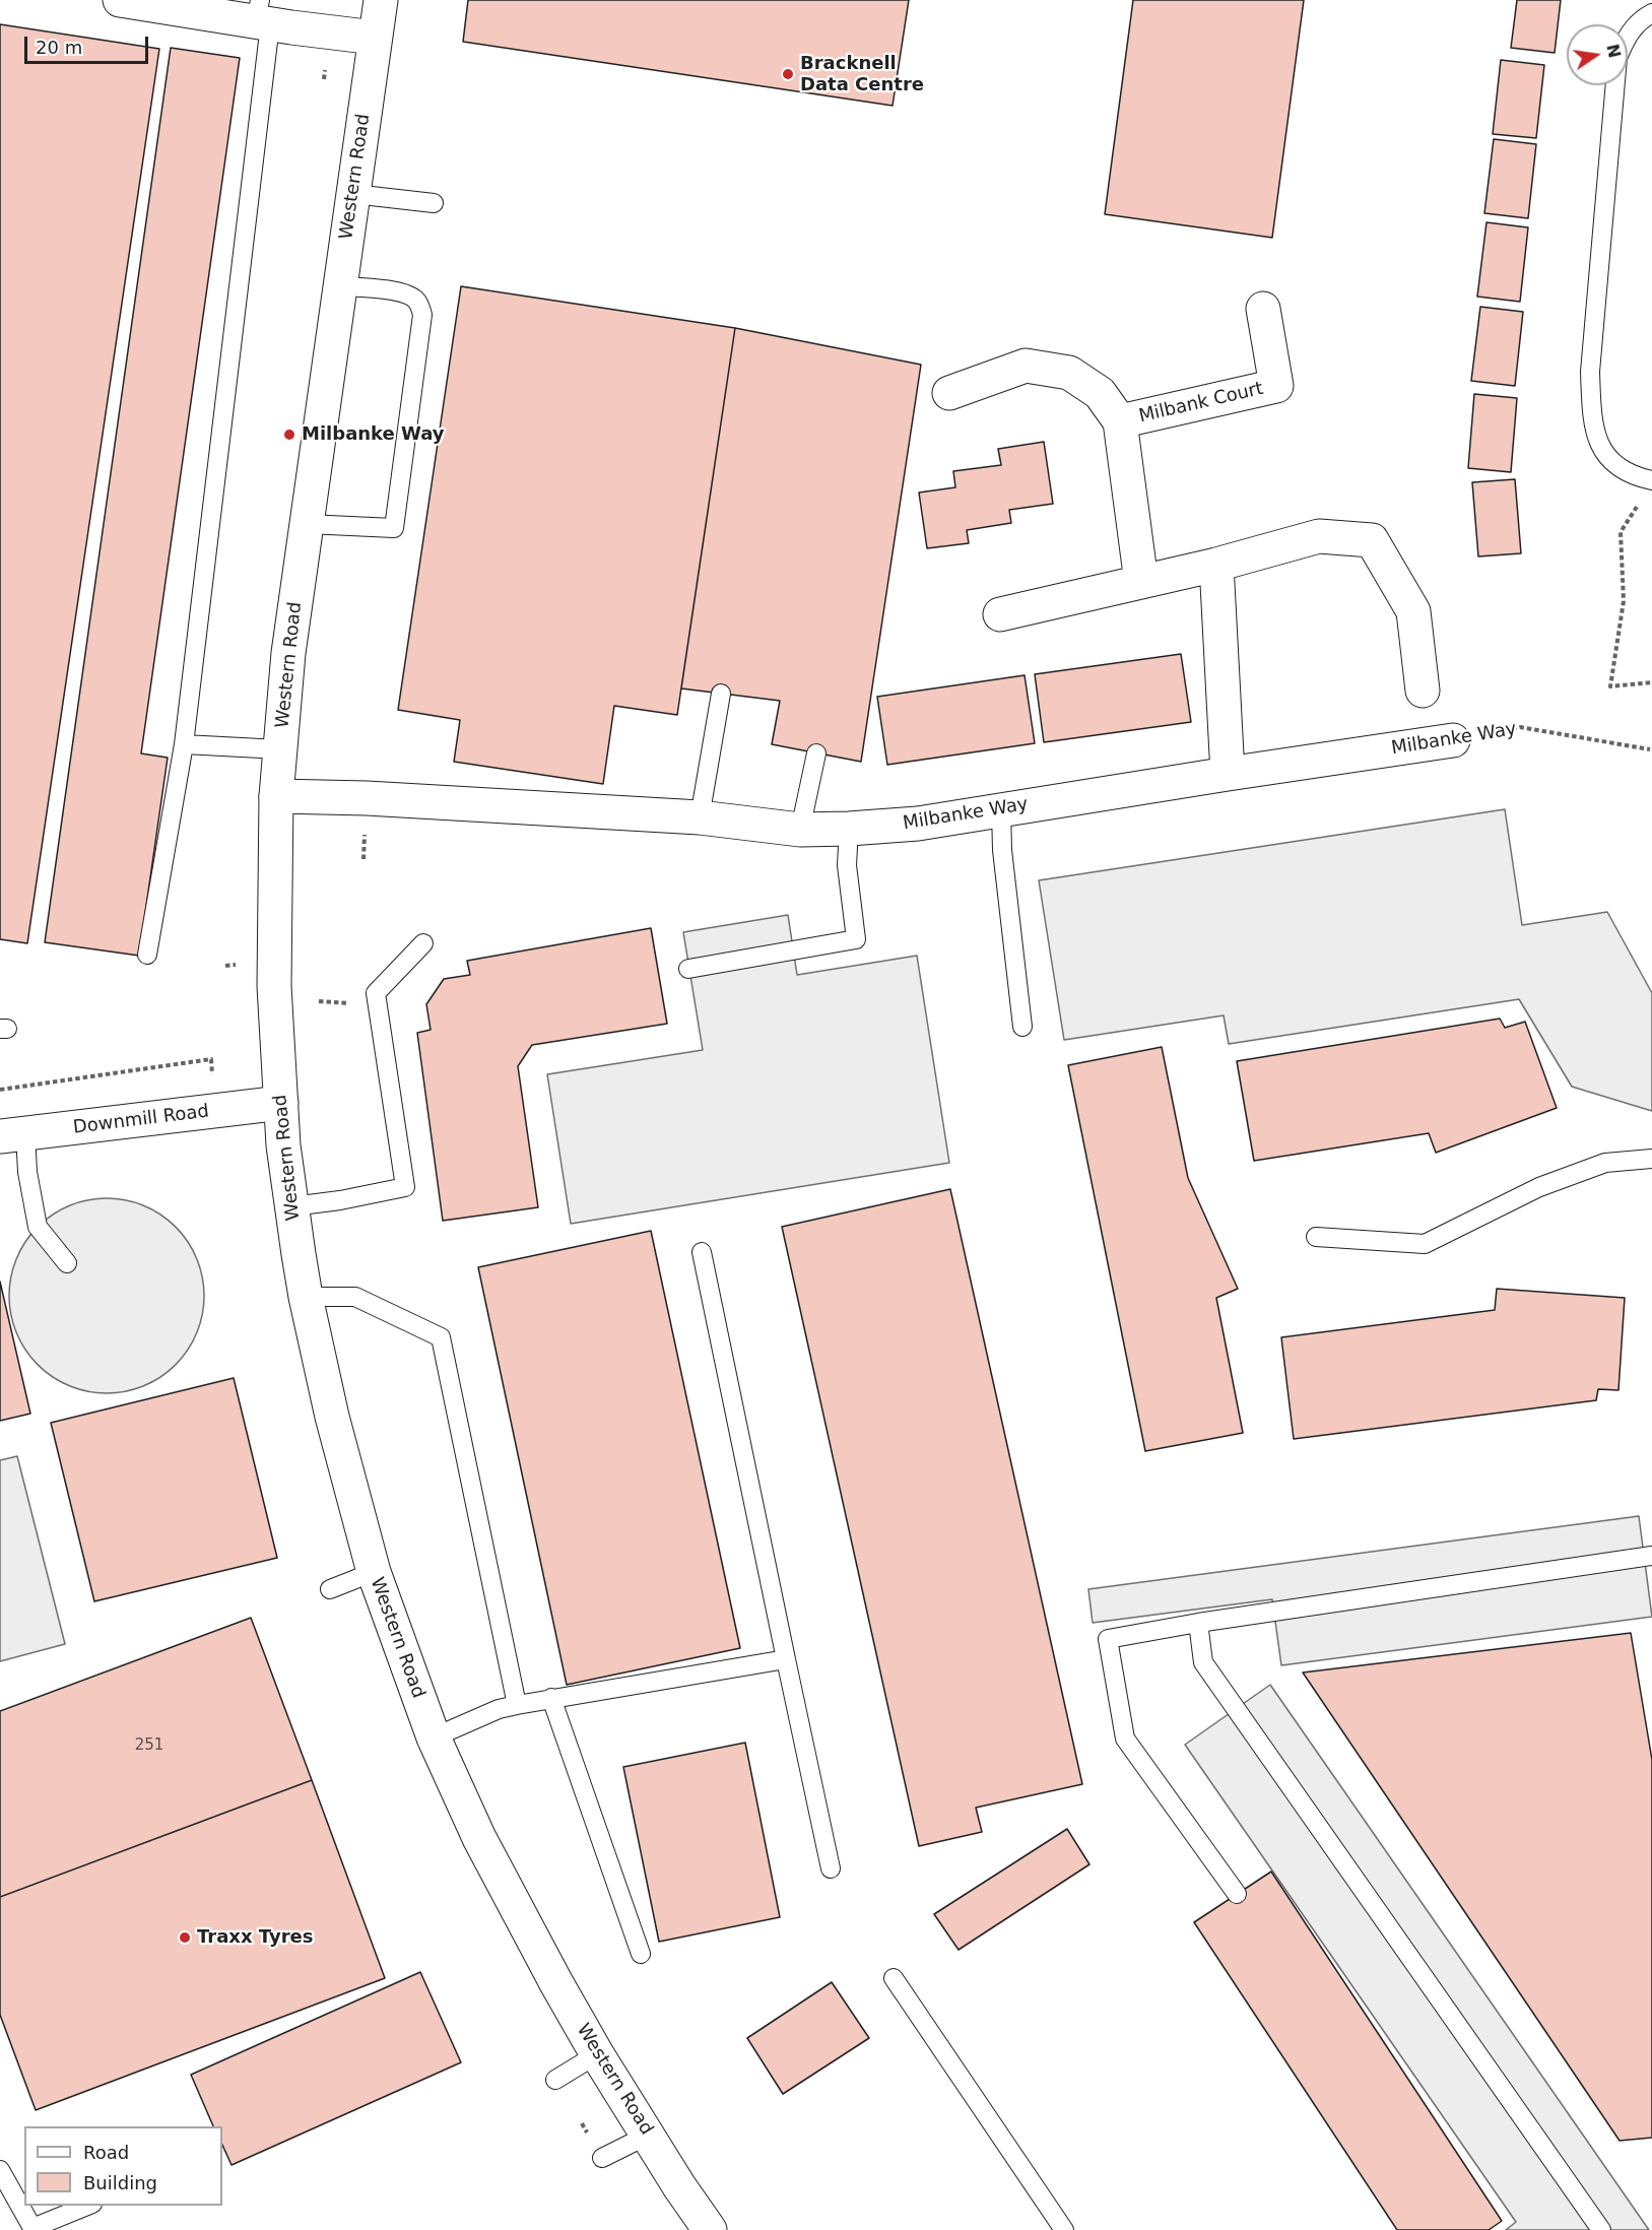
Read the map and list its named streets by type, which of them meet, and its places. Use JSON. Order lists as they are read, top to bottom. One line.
{"streets":{"street":["Western Road","Milbank Court","Milbanke Way","Downmill Road"]},"crossings":[["Western Road","Milbanke Way"],["Western Road","Downmill Road"]],"places":["Bracknell Data Centre","Milbanke Way","Traxx Tyres"],"house_numbers":["251"],"legend":["Road","Building"],"scale_bar":"20 m","north":"right"}
